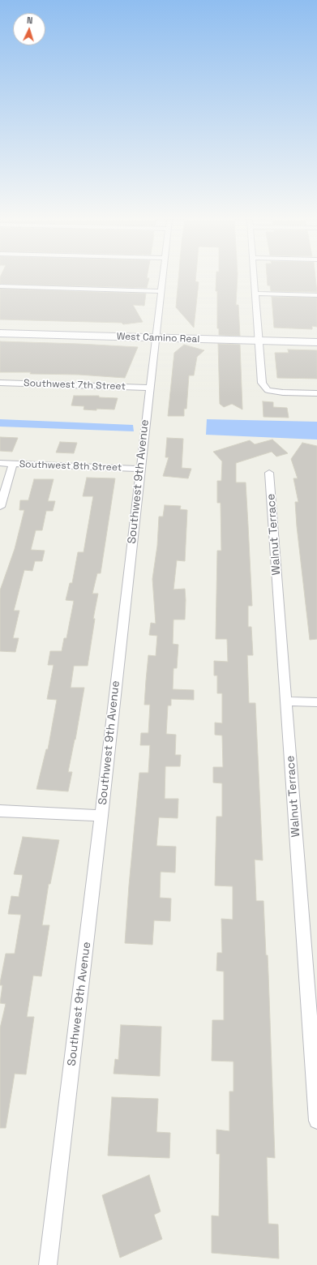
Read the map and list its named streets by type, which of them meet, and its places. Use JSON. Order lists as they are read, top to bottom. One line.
{"streets":{"street":["West Camino Real","Southwest 7th Street","Southwest 8th Street","Southwest 9th Avenue","Walnut Terrace"]},"crossings":[["West Camino Real","Southwest 9th Avenue"],["Southwest 7th Street","Southwest 9th Avenue"],["Southwest 8th Street","Southwest 9th Avenue"]],"north":"top"}
